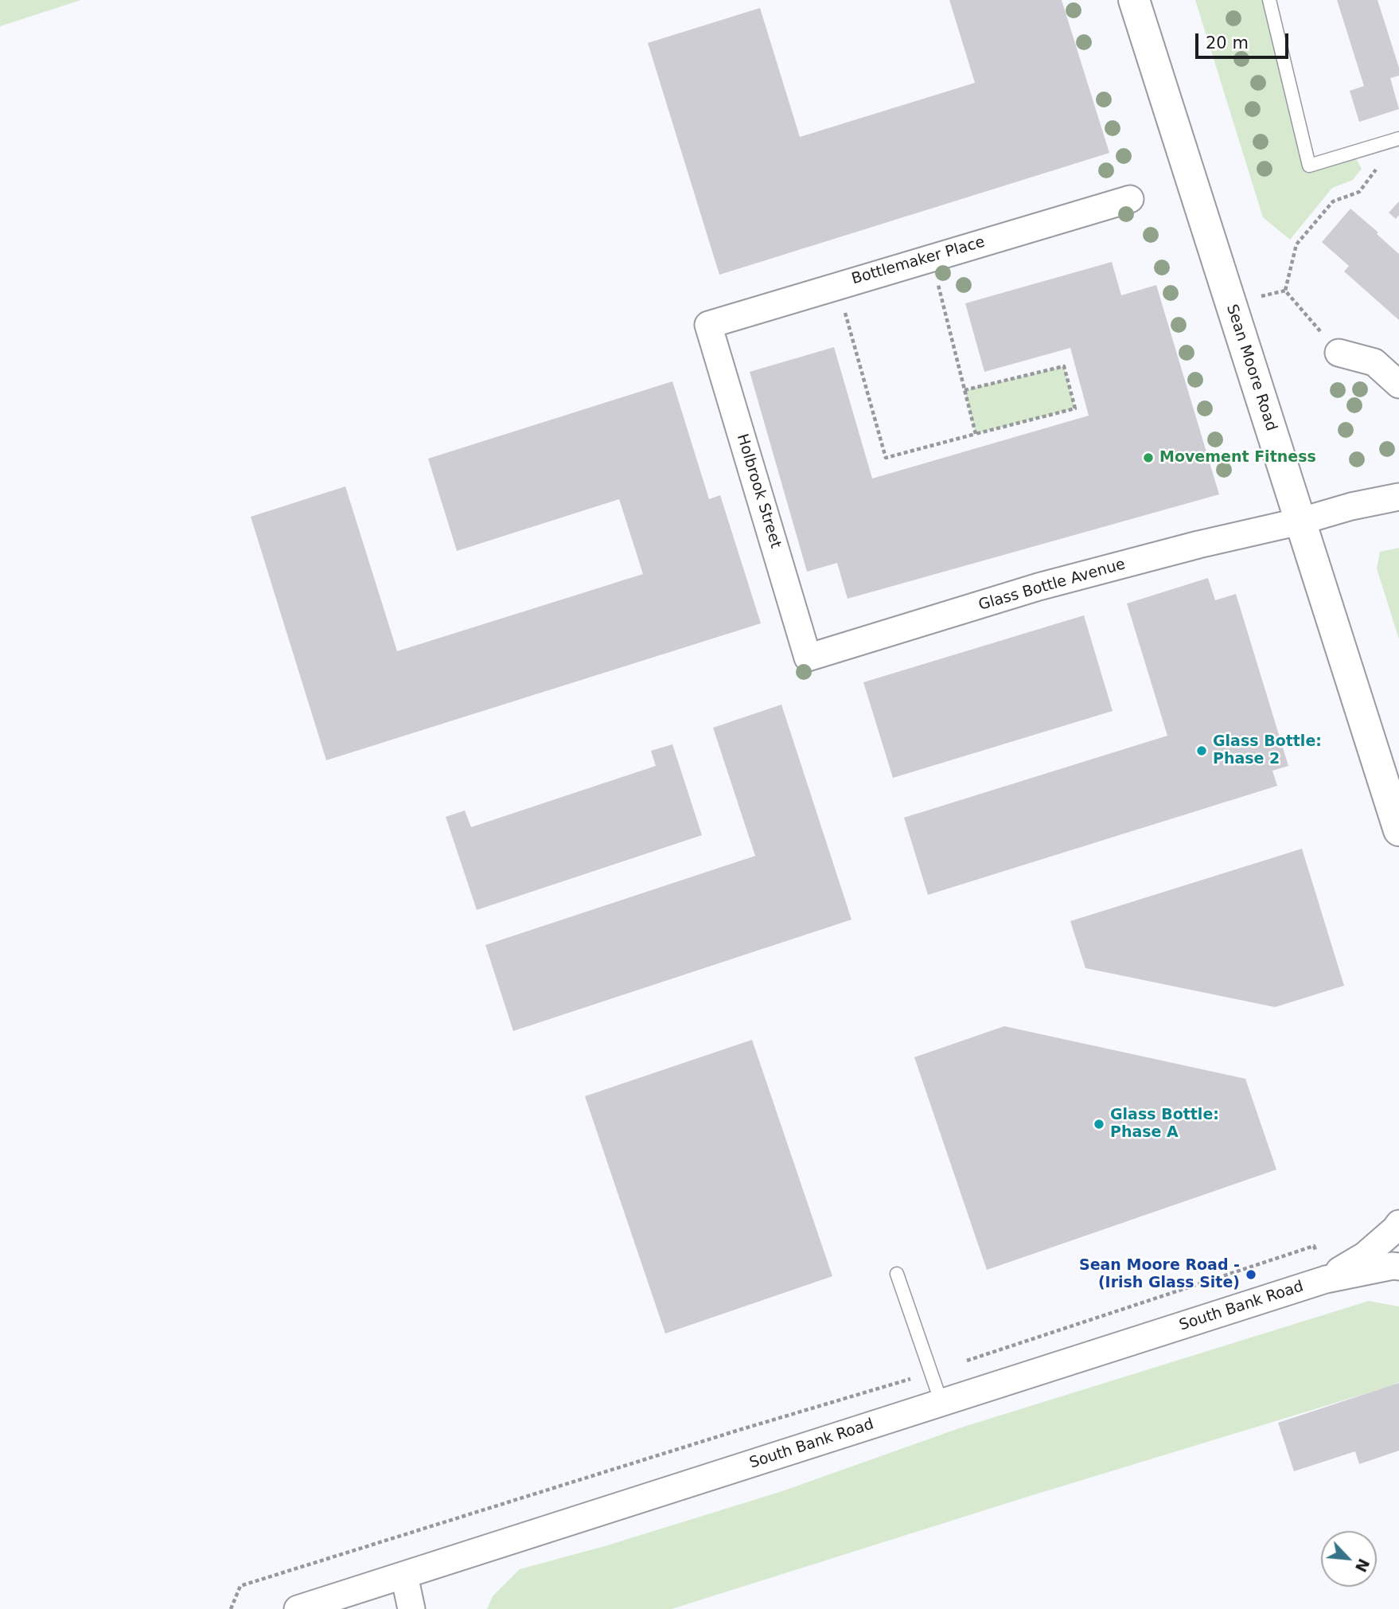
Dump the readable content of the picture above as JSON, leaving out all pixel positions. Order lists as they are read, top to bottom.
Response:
{
  "streets": {
    "main road": ["Sean Moore Road"],
    "street": [
      "Bottlemaker Place",
      "Holbrook Street",
      "Glass Bottle Avenue",
      "South Bank Road"
    ]
  },
  "crossings": [
    ["Bottlemaker Place", "Holbrook Street"],
    ["Sean Moore Road", "Glass Bottle Avenue"],
    ["Holbrook Street", "Glass Bottle Avenue"]
  ],
  "places": [
    "Movement Fitness",
    "Glass Bottle: Phase 2",
    "Glass Bottle: Phase A",
    "Sean Moore Road - (Irish Glass Site)"
  ],
  "scale_bar": "20 m",
  "north": "bottom right"
}
